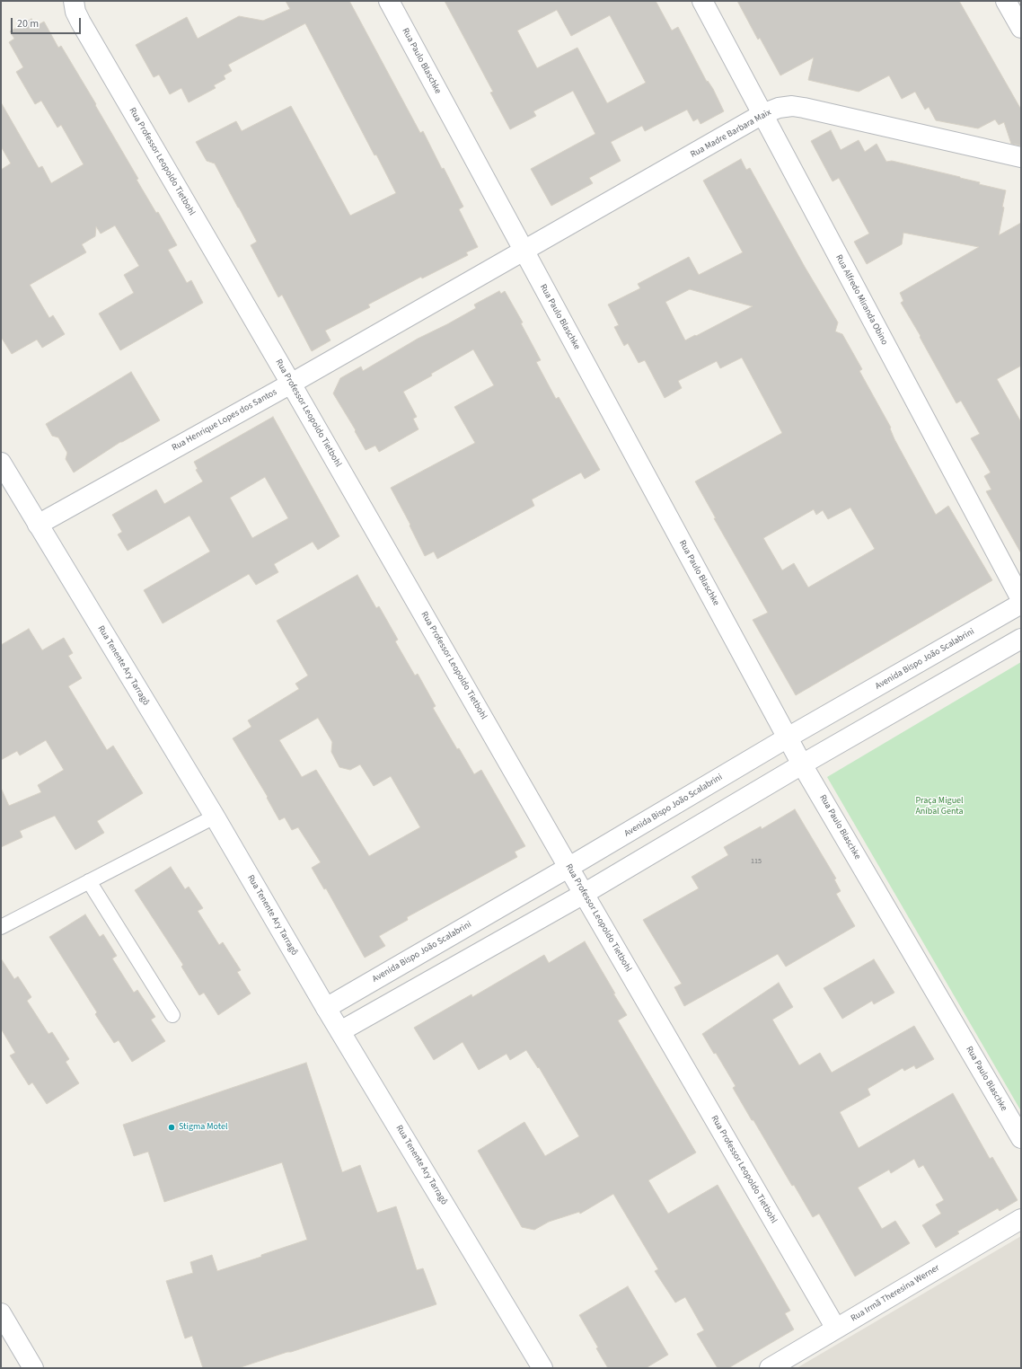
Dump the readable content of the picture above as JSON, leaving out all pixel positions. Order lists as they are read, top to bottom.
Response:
{
  "streets": {
    "street": [
      "Rua Paulo Blaschke",
      "Rua Madre Barbara Maix",
      "Rua Professor Leopoldo Tietbohl",
      "Rua Alfredo Miranda Obino",
      "Rua Henrique Lopes dos Santos",
      "Avenida Bispo João Scalabrini",
      "Rua Tenente Ary Tarragô",
      "Rua Irmã Theresina Werner"
    ]
  },
  "crossings": [
    ["Rua Paulo Blaschke", "Rua Madre Barbara Maix"],
    ["Rua Paulo Blaschke", "Rua Henrique Lopes dos Santos"],
    ["Rua Paulo Blaschke", "Avenida Bispo João Scalabrini"],
    ["Rua Madre Barbara Maix", "Rua Alfredo Miranda Obino"],
    ["Rua Madre Barbara Maix", "Rua Henrique Lopes dos Santos"],
    ["Rua Professor Leopoldo Tietbohl", "Rua Henrique Lopes dos Santos"],
    ["Rua Professor Leopoldo Tietbohl", "Avenida Bispo João Scalabrini"],
    ["Rua Professor Leopoldo Tietbohl", "Rua Irmã Theresina Werner"],
    ["Rua Henrique Lopes dos Santos", "Rua Tenente Ary Tarragô"],
    ["Avenida Bispo João Scalabrini", "Rua Tenente Ary Tarragô"]
  ],
  "parks": ["Praça Miguel Aníbal Genta"],
  "places": ["Stigma Motel"],
  "house_numbers": ["115"],
  "scale_bar": "20 m"
}
